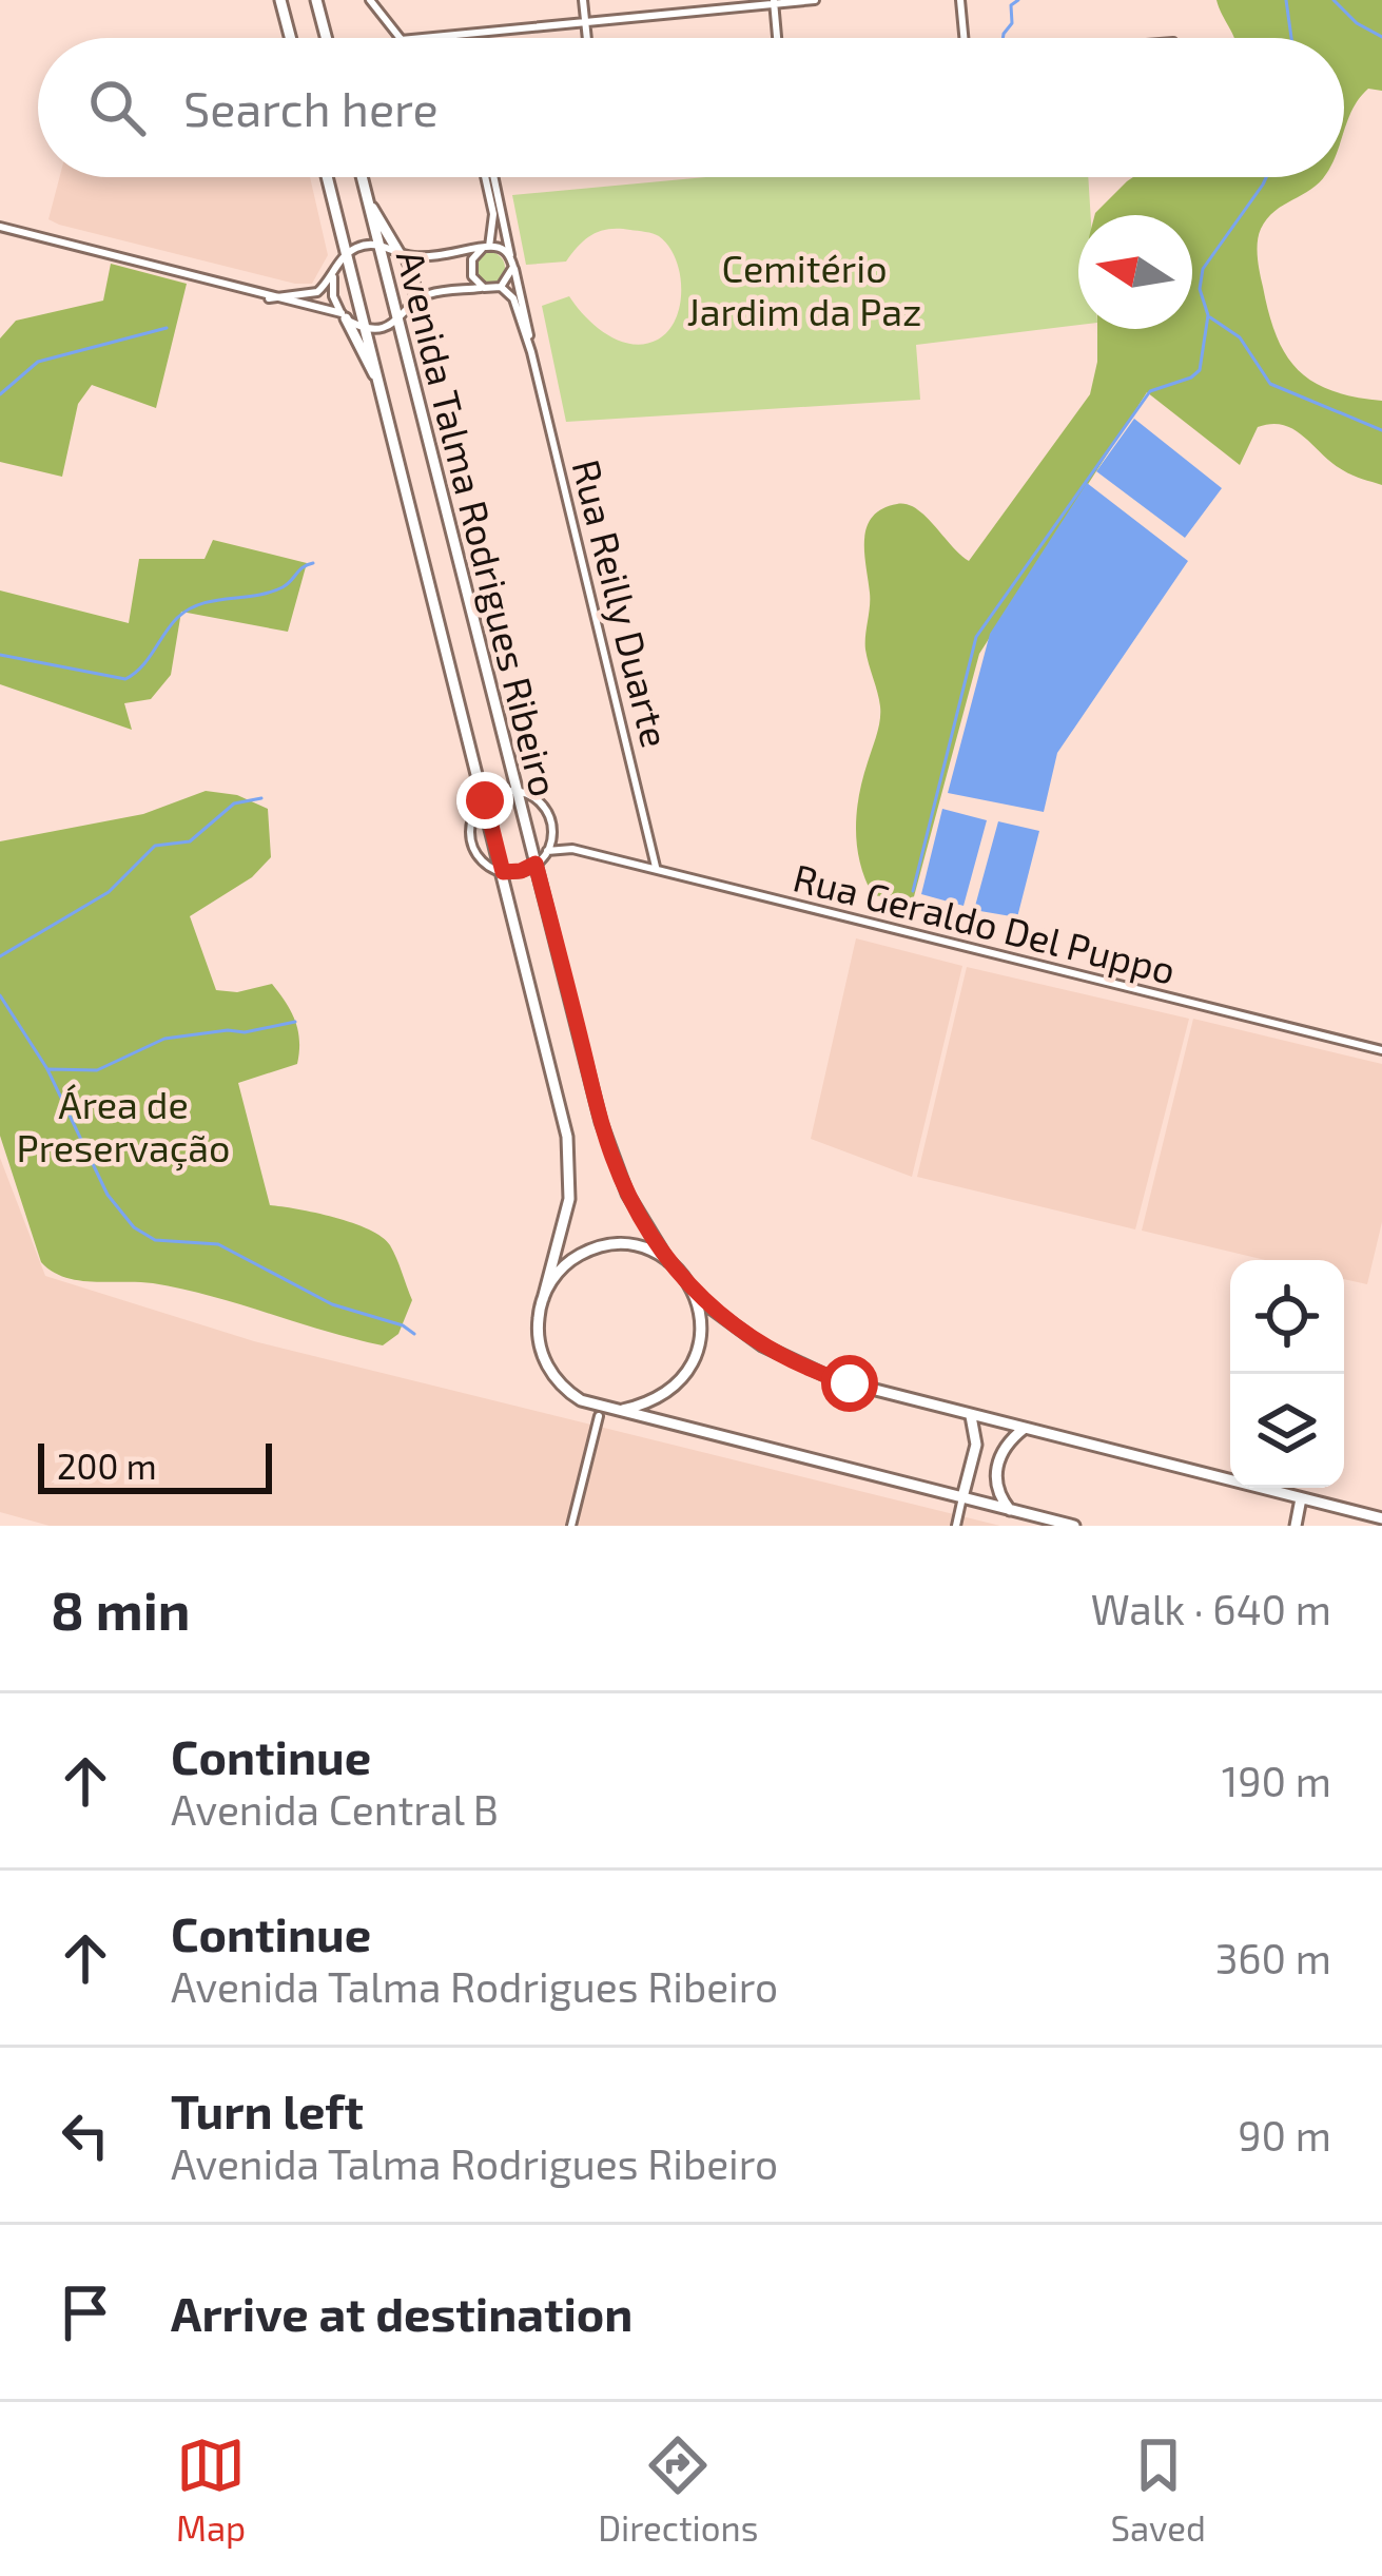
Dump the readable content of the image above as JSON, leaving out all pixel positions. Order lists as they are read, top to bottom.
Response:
{
  "streets": {
    "main road": ["Avenida Talma Rodrigues Ribeiro"],
    "street": ["Rua Reilly Duarte", "Rua Geraldo Del Puppo"]
  },
  "crossings": [
    ["Avenida Talma Rodrigues Ribeiro", "Rua Geraldo Del Puppo"],
    ["Rua Reilly Duarte", "Rua Geraldo Del Puppo"]
  ],
  "parks": ["Cemitério Jardim da Paz", "Área de Preservação"],
  "scale_bar": "200 m",
  "north": "left",
  "page": {
    "search": "Search here",
    "scale": "200 m",
    "heading": ["8 min", "Walk · 640 m"],
    "list": [
      ["Continue", "Avenida Central B", "190 m"],
      ["Continue", "Avenida Talma Rodrigues Ribeiro", "360 m"],
      ["Turn left", "Avenida Talma Rodrigues Ribeiro", "90 m"],
      "Arrive at destination"
    ],
    "nav": ["Map", "Directions", "Saved"]
  }
}
